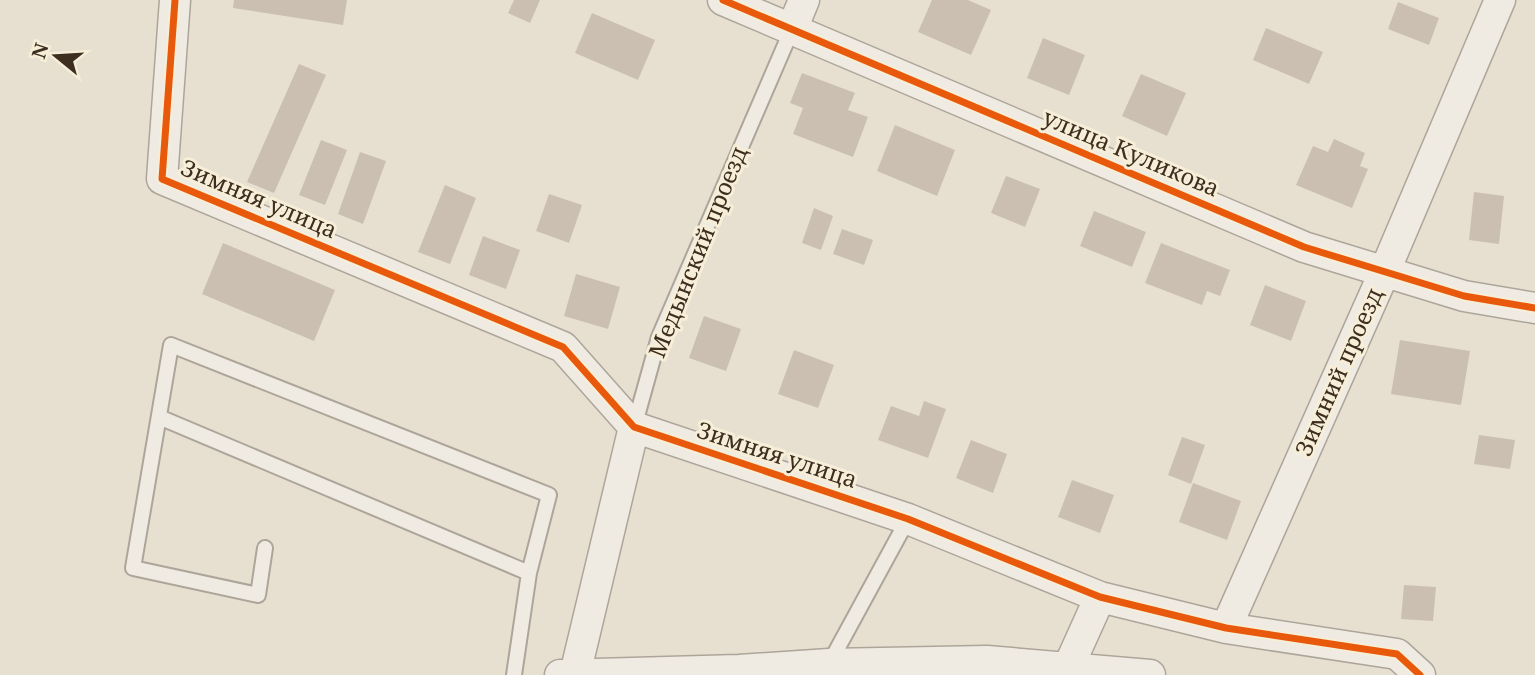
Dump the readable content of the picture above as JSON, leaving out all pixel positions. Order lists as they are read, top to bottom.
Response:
{
  "streets": {
    "street": [
      "улица Куликова",
      "Зимняя улица",
      "Медынский проезд",
      "Зимний проезд"
    ]
  },
  "crossings": [
    ["улица Куликова", "Медынский проезд"],
    ["улица Куликова", "Зимний проезд"],
    ["Зимняя улица", "Медынский проезд"],
    ["Зимняя улица", "Зимний проезд"]
  ],
  "north": "left"
}
